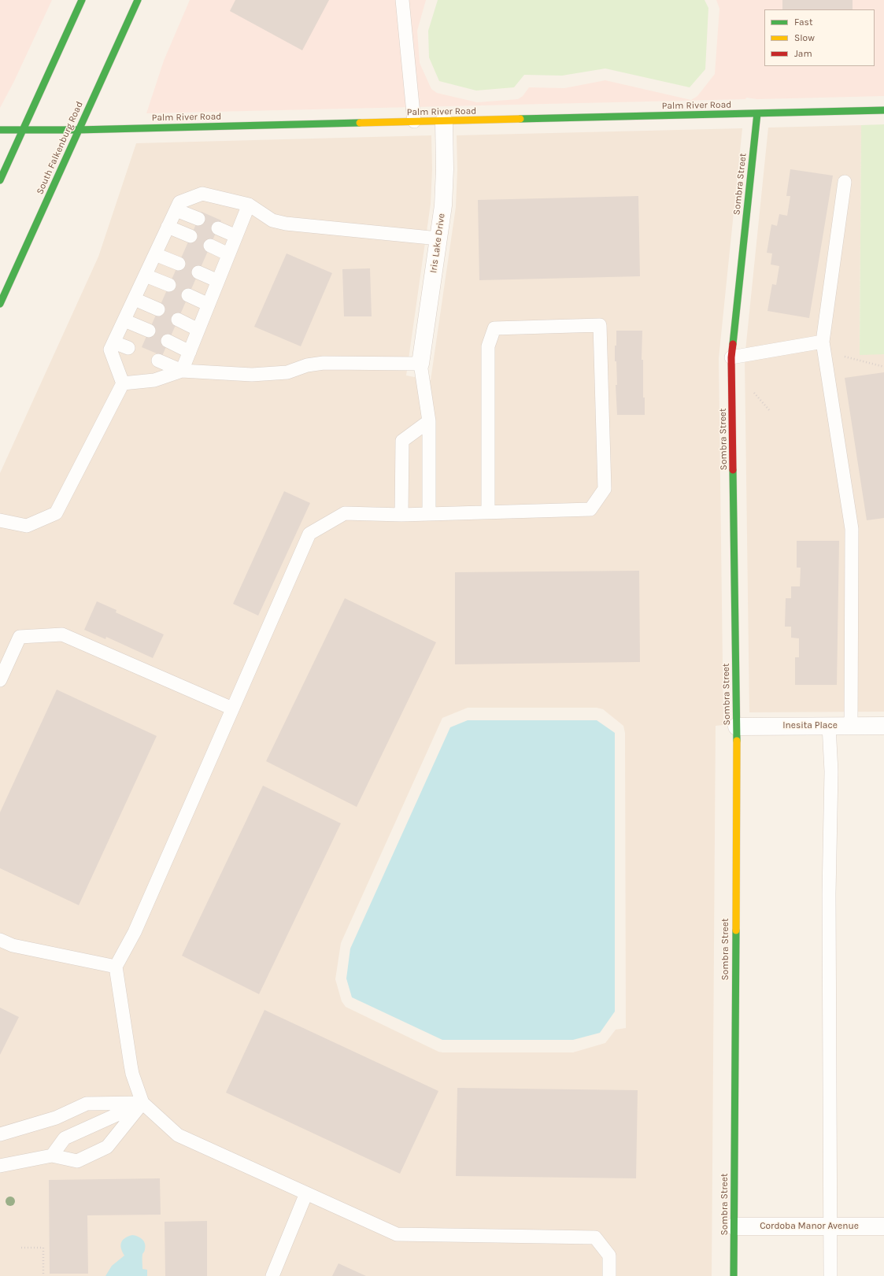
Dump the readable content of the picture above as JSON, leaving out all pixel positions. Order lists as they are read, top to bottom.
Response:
{
  "streets": {
    "street": [
      "Palm River Road",
      "South Falkenburg Road",
      "Sombra Street",
      "Iris Lake Drive",
      "Inesita Place",
      "Cordoba Manor Avenue"
    ]
  },
  "crossings": [
    ["Palm River Road", "South Falkenburg Road"],
    ["Palm River Road", "Sombra Street"],
    ["Palm River Road", "Iris Lake Drive"],
    ["Sombra Street", "Inesita Place"],
    ["Sombra Street", "Cordoba Manor Avenue"]
  ],
  "legend": ["Fast", "Slow", "Jam"]
}
